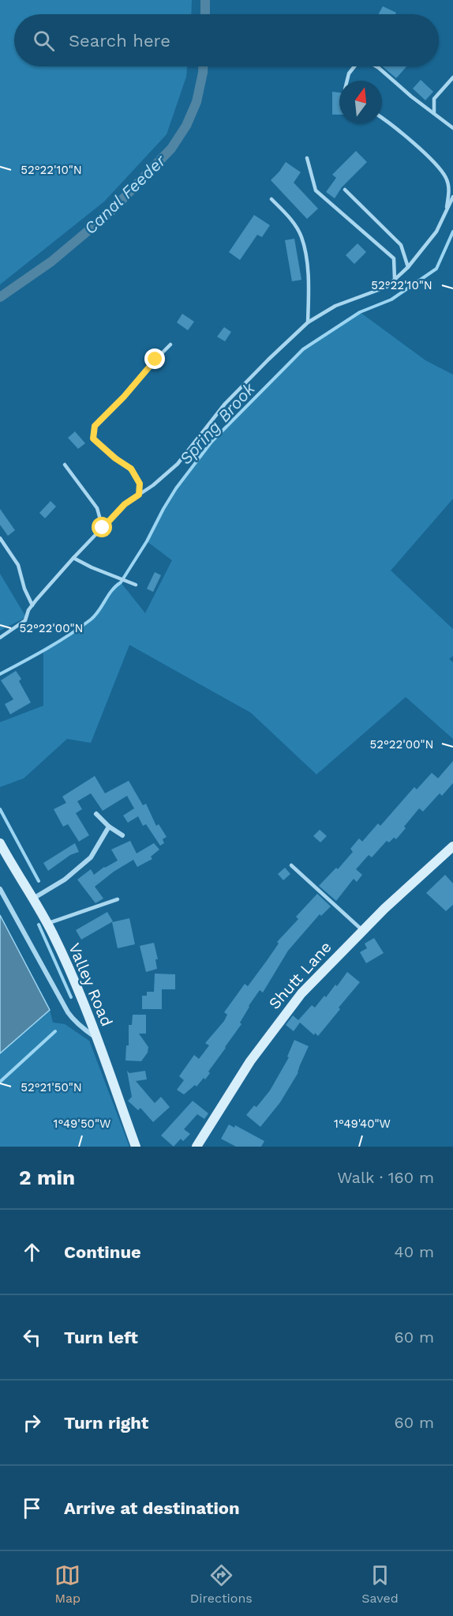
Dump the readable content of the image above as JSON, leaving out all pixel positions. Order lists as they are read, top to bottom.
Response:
{
  "streets": {
    "main road": ["Shutt Lane", "Valley Road"]
  },
  "water": ["Canal Feeder", "Spring Brook"],
  "north": "top",
  "page": {
    "search": "Search here",
    "heading": ["2 min", "Walk · 160 m"],
    "list": [
      ["Continue", "40 m"],
      ["Turn left", "60 m"],
      ["Turn right", "60 m"],
      "Arrive at destination"
    ],
    "nav": ["Map", "Directions", "Saved"]
  },
  "coordinates": [
    "52°22'10\"N",
    "52°22'00\"N",
    "52°21'50\"N",
    "1°49'50\"W",
    "1°49'40\"W"
  ]
}
